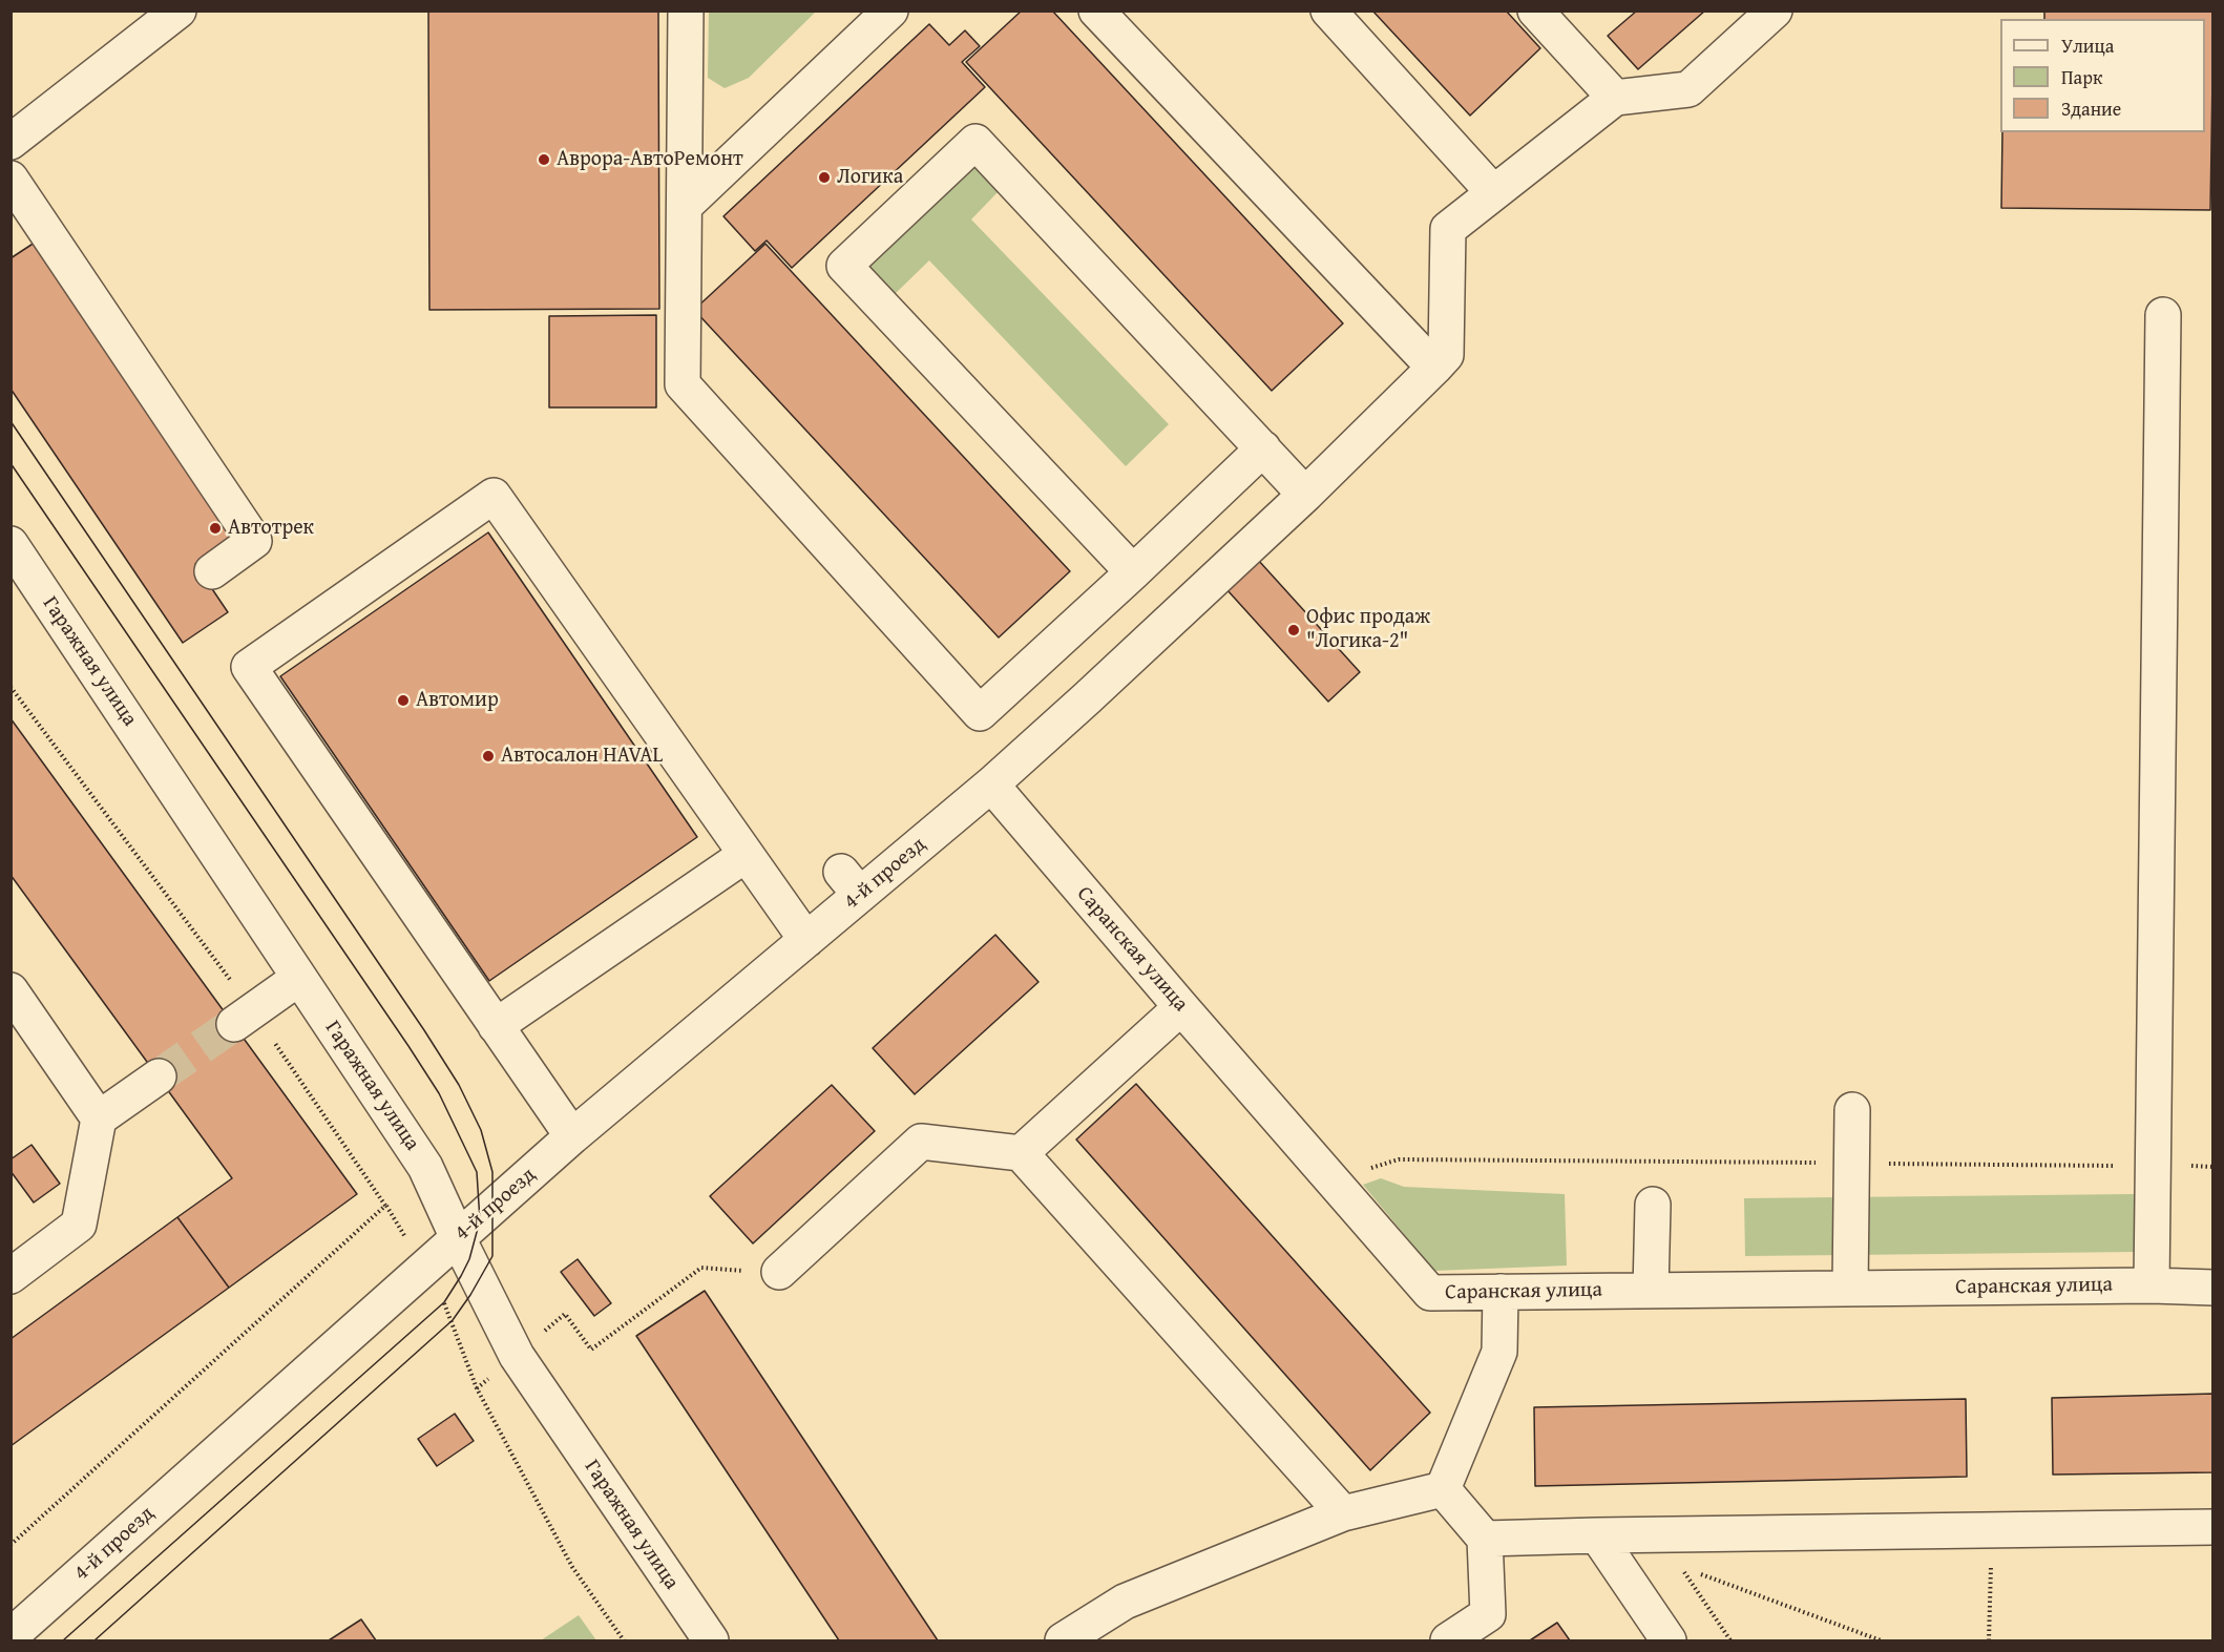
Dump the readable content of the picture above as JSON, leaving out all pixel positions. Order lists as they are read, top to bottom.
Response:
{
  "streets": {
    "street": ["Гаражная улица", "4-й проезд", "Саранская улица"]
  },
  "crossings": [
    ["Гаражная улица", "4-й проезд"],
    ["4-й проезд", "Саранская улица"]
  ],
  "places": [
    "Аврора-АвтоРемонт",
    "Логика",
    "Автотрек",
    "Офис продаж \"Логика-2\"",
    "Автомир",
    "Автосалон HAVAL"
  ],
  "legend": ["Улица", "Парк", "Здание"]
}
